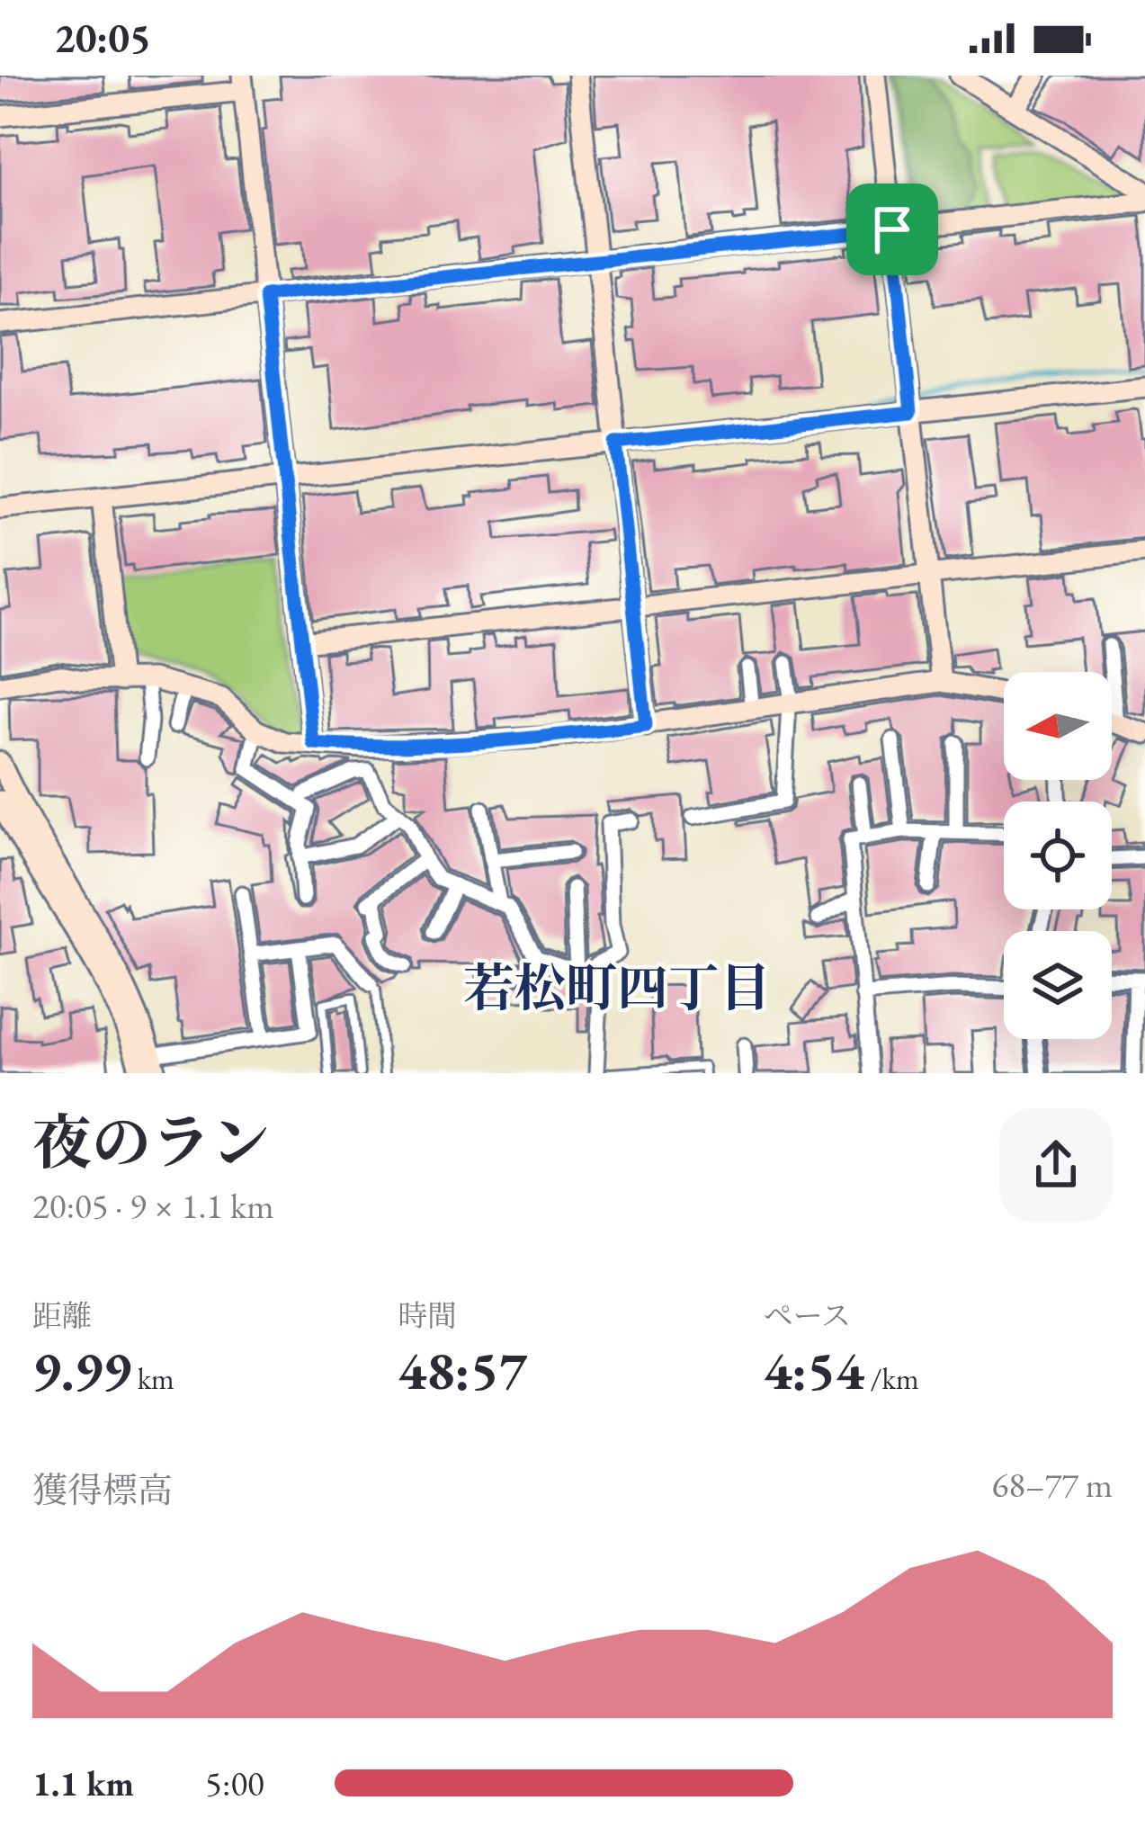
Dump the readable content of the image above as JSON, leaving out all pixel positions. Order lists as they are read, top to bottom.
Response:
{
  "districts": ["若松町四丁目"],
  "north": "left",
  "page": {
    "status": "20:05",
    "heading": ["夜のラン", "20:05 · 9 × 1.1 km"],
    "stats": [
      ["距離", "9.99 km"],
      ["時間", "48:57"],
      ["ペース", "4:54 /km"]
    ],
    "chart": ["獲得標高", "68–77 m"],
    "list": [
      {
        "name": "1.1 km",
        "note": "5:00"
      }
    ]
  }
}
